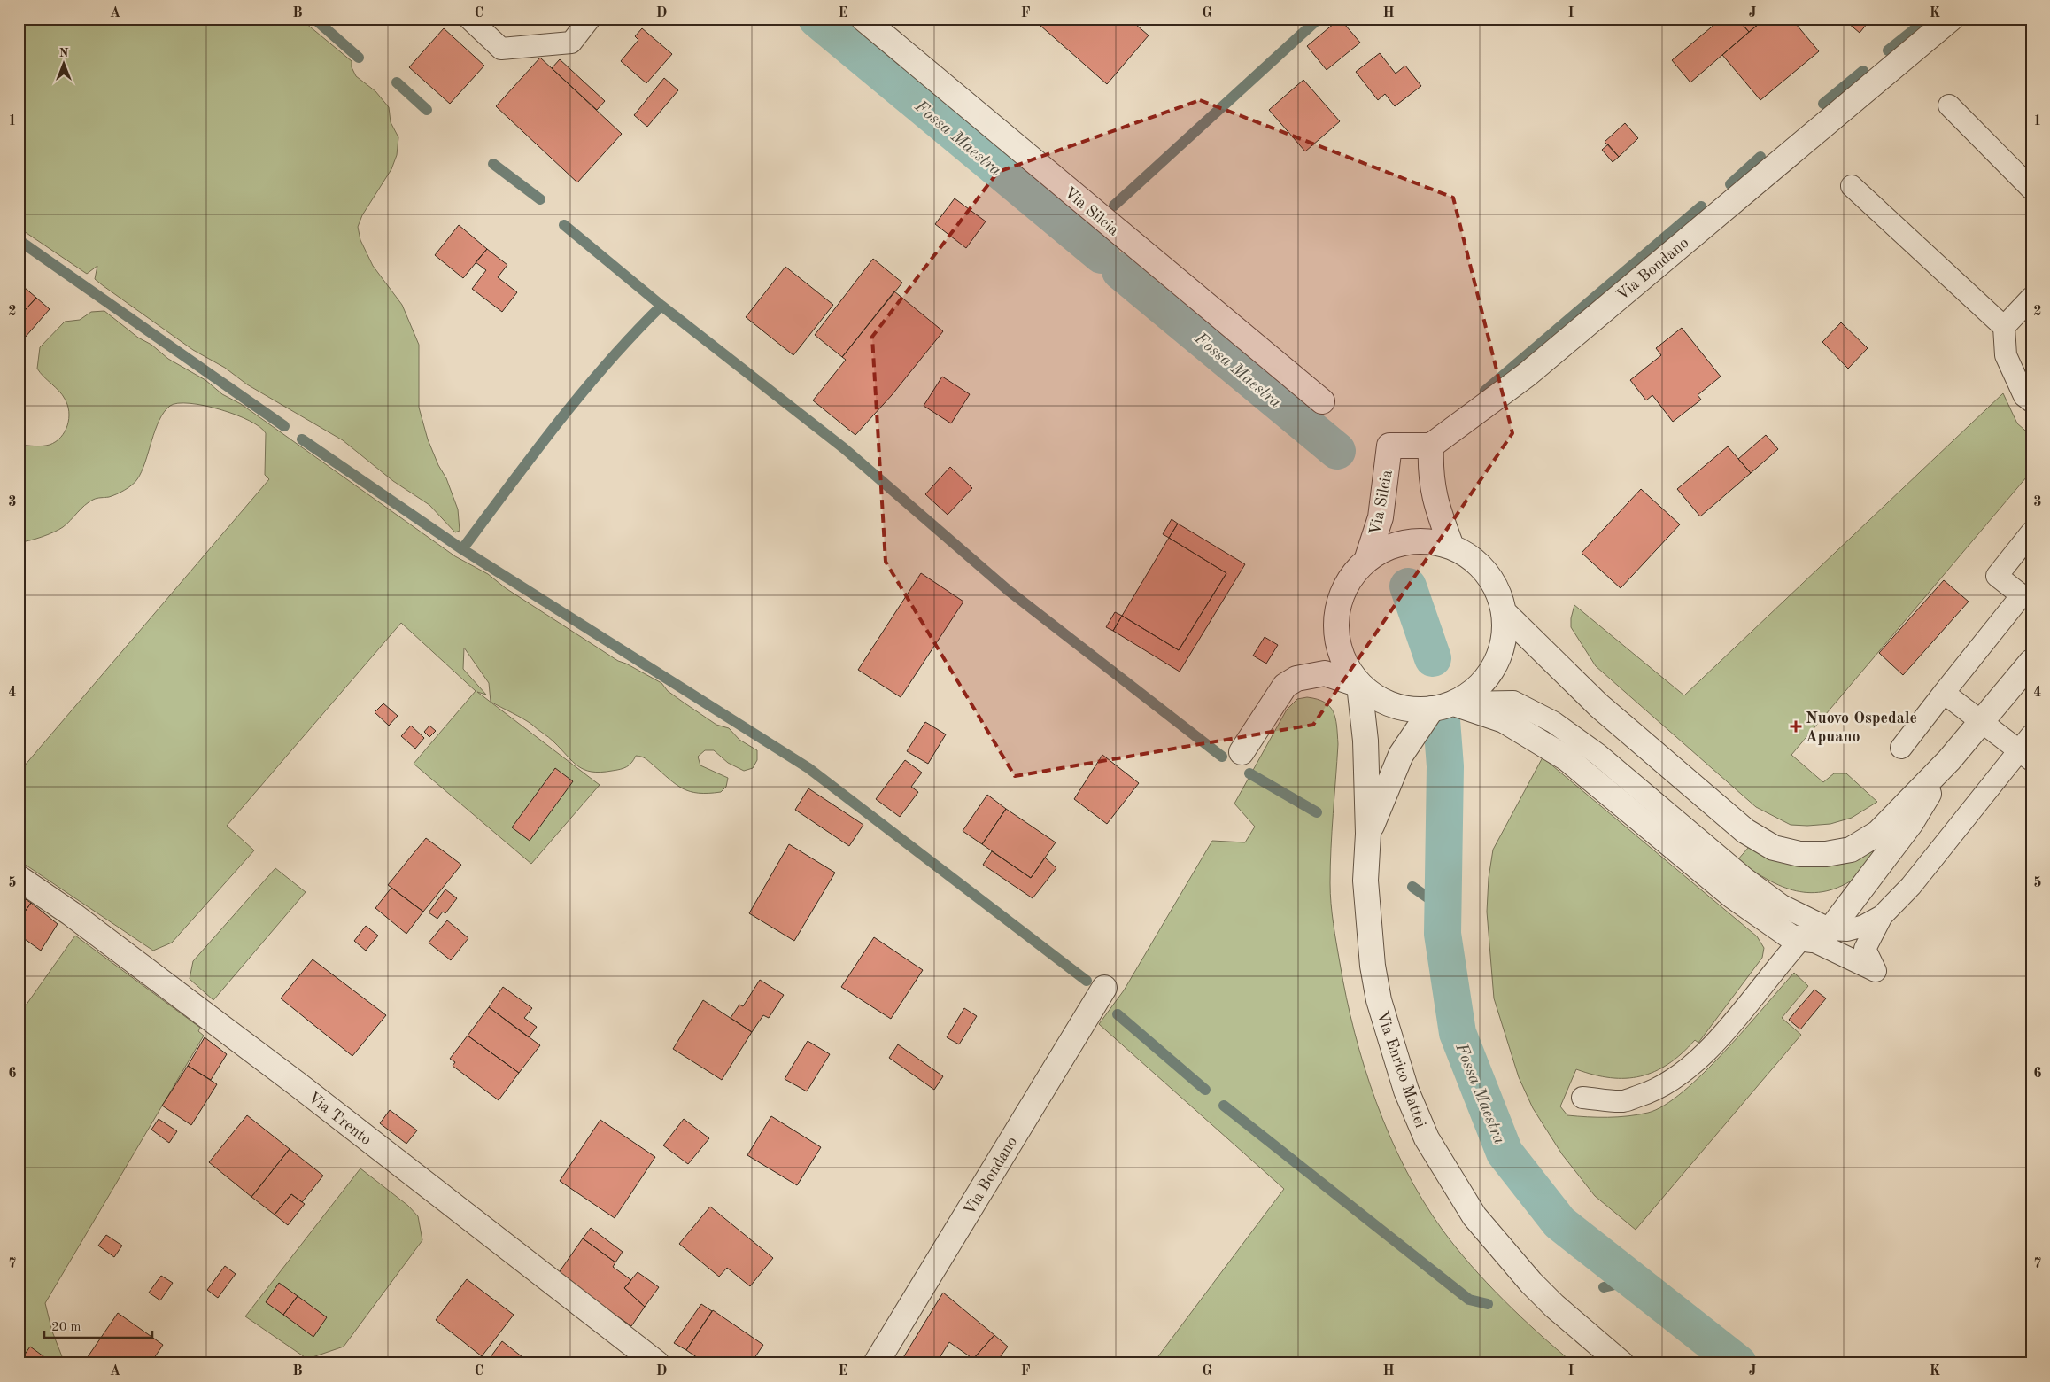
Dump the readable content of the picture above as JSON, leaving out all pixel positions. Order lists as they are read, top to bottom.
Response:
{
  "streets": {
    "street": [
      "Via Silcia",
      "Via Bondano",
      "Via Enrico Mattei",
      "Via Trento"
    ]
  },
  "crossings": [
    ["Via Silcia", "Via Bondano"]
  ],
  "water": ["Fossa Maestra"],
  "places": {
    "health": ["Nuovo Ospedale Apuano"]
  },
  "scale_bar": "20 m",
  "north": "top",
  "grid": {
    "columns": [
      "A",
      "B",
      "C",
      "D",
      "E",
      "F",
      "G",
      "H",
      "I",
      "J",
      "K"
    ],
    "rows": [
      "1",
      "2",
      "3",
      "4",
      "5",
      "6",
      "7"
    ]
  }
}
